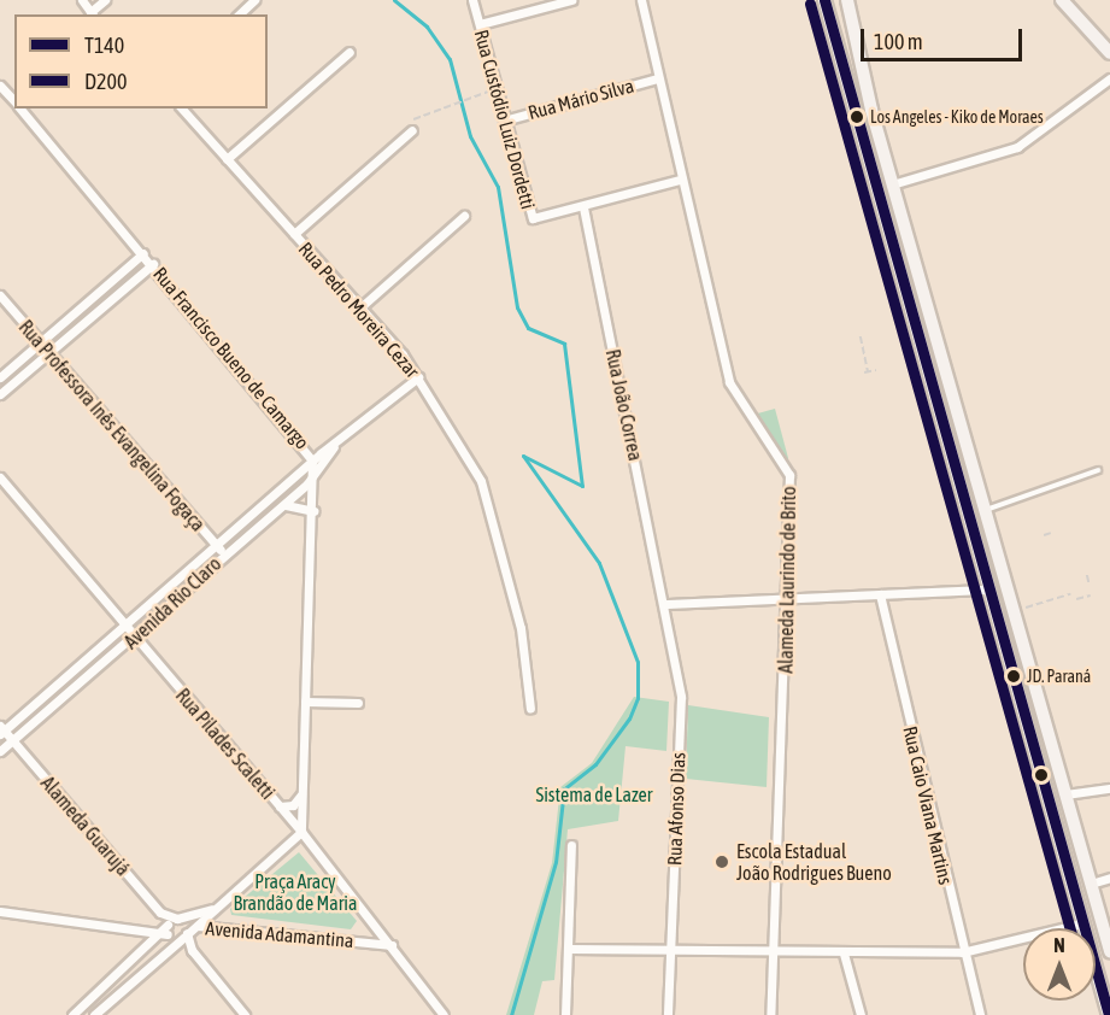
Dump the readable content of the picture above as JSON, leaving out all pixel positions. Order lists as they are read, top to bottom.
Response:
{
  "streets": {
    "street": [
      "Rua Mário Silva",
      "Rua Custódio Luiz Dordetti",
      "Rua Pedro Moreira Cezar",
      "Rua Francisco Bueno de Camargo",
      "Rua João Correa",
      "Rua Professora Inês Evangelina Fogaça",
      "Alameda Laurindo de Brito",
      "Avenida Rio Claro",
      "Rua Pilades Scaletti",
      "Rua Caio Viana Martins",
      "Rua Afonso Dias",
      "Alameda Guarujá",
      "Avenida Adamantina"
    ]
  },
  "crossings": [
    ["Rua Mário Silva", "Rua Custódio Luiz Dordetti"],
    ["Rua Mário Silva", "Alameda Laurindo de Brito"],
    ["Rua Custódio Luiz Dordetti", "Rua João Correa"],
    ["Rua Custódio Luiz Dordetti", "Alameda Laurindo de Brito"],
    ["Rua Pedro Moreira Cezar", "Avenida Rio Claro"],
    ["Rua Francisco Bueno de Camargo", "Avenida Rio Claro"],
    ["Rua Francisco Bueno de Camargo", "Rua Pilades Scaletti"],
    ["Rua João Correa", "Rua Afonso Dias"],
    ["Rua Professora Inês Evangelina Fogaça", "Avenida Rio Claro"],
    ["Avenida Rio Claro", "Rua Pilades Scaletti"],
    ["Avenida Rio Claro", "Alameda Guarujá"],
    ["Rua Pilades Scaletti", "Avenida Adamantina"]
  ],
  "parks": ["Sistema de Lazer", "Praça Aracy Brandão de Maria"],
  "places": ["Los Angeles - Kiko de Moraes", "JD. Paraná", "Escola Estadual João Rodrigues Bueno"],
  "lines": ["transit line T140", "transit line D200"],
  "legend": ["T140", "D200"],
  "scale_bar": "100 m",
  "north": "top"
}
